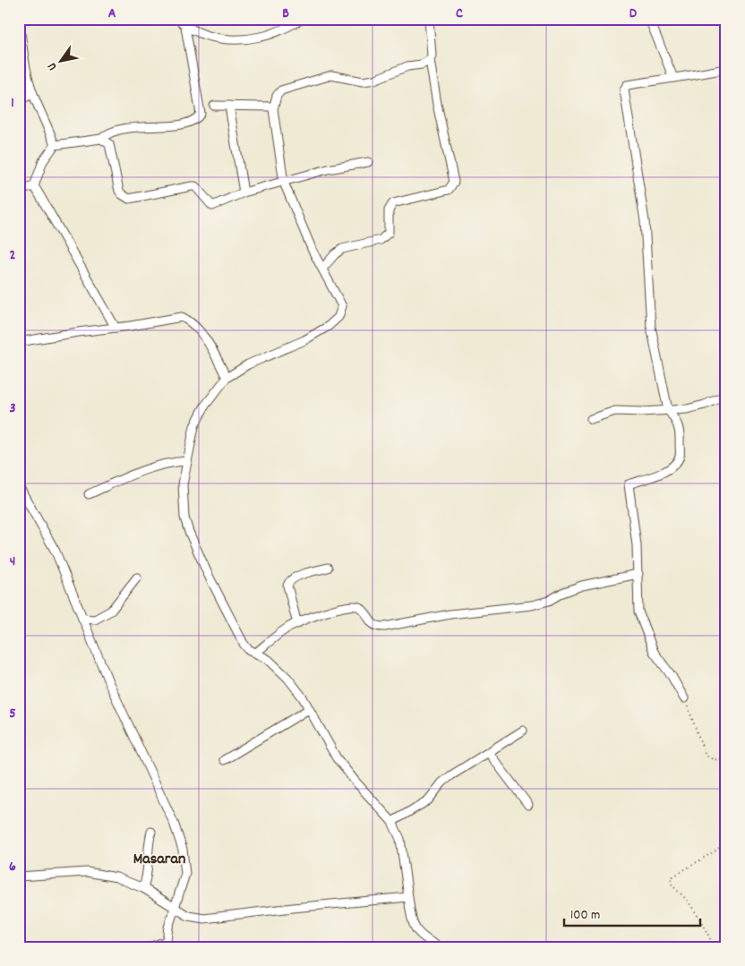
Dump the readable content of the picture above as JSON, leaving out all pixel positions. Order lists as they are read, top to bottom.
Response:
{
  "districts": ["Masaran"],
  "scale_bar": "100 m",
  "north": "bottom left",
  "grid": {
    "columns": [
      "A",
      "B",
      "C",
      "D"
    ],
    "rows": [
      "1",
      "2",
      "3",
      "4",
      "5",
      "6"
    ]
  }
}
